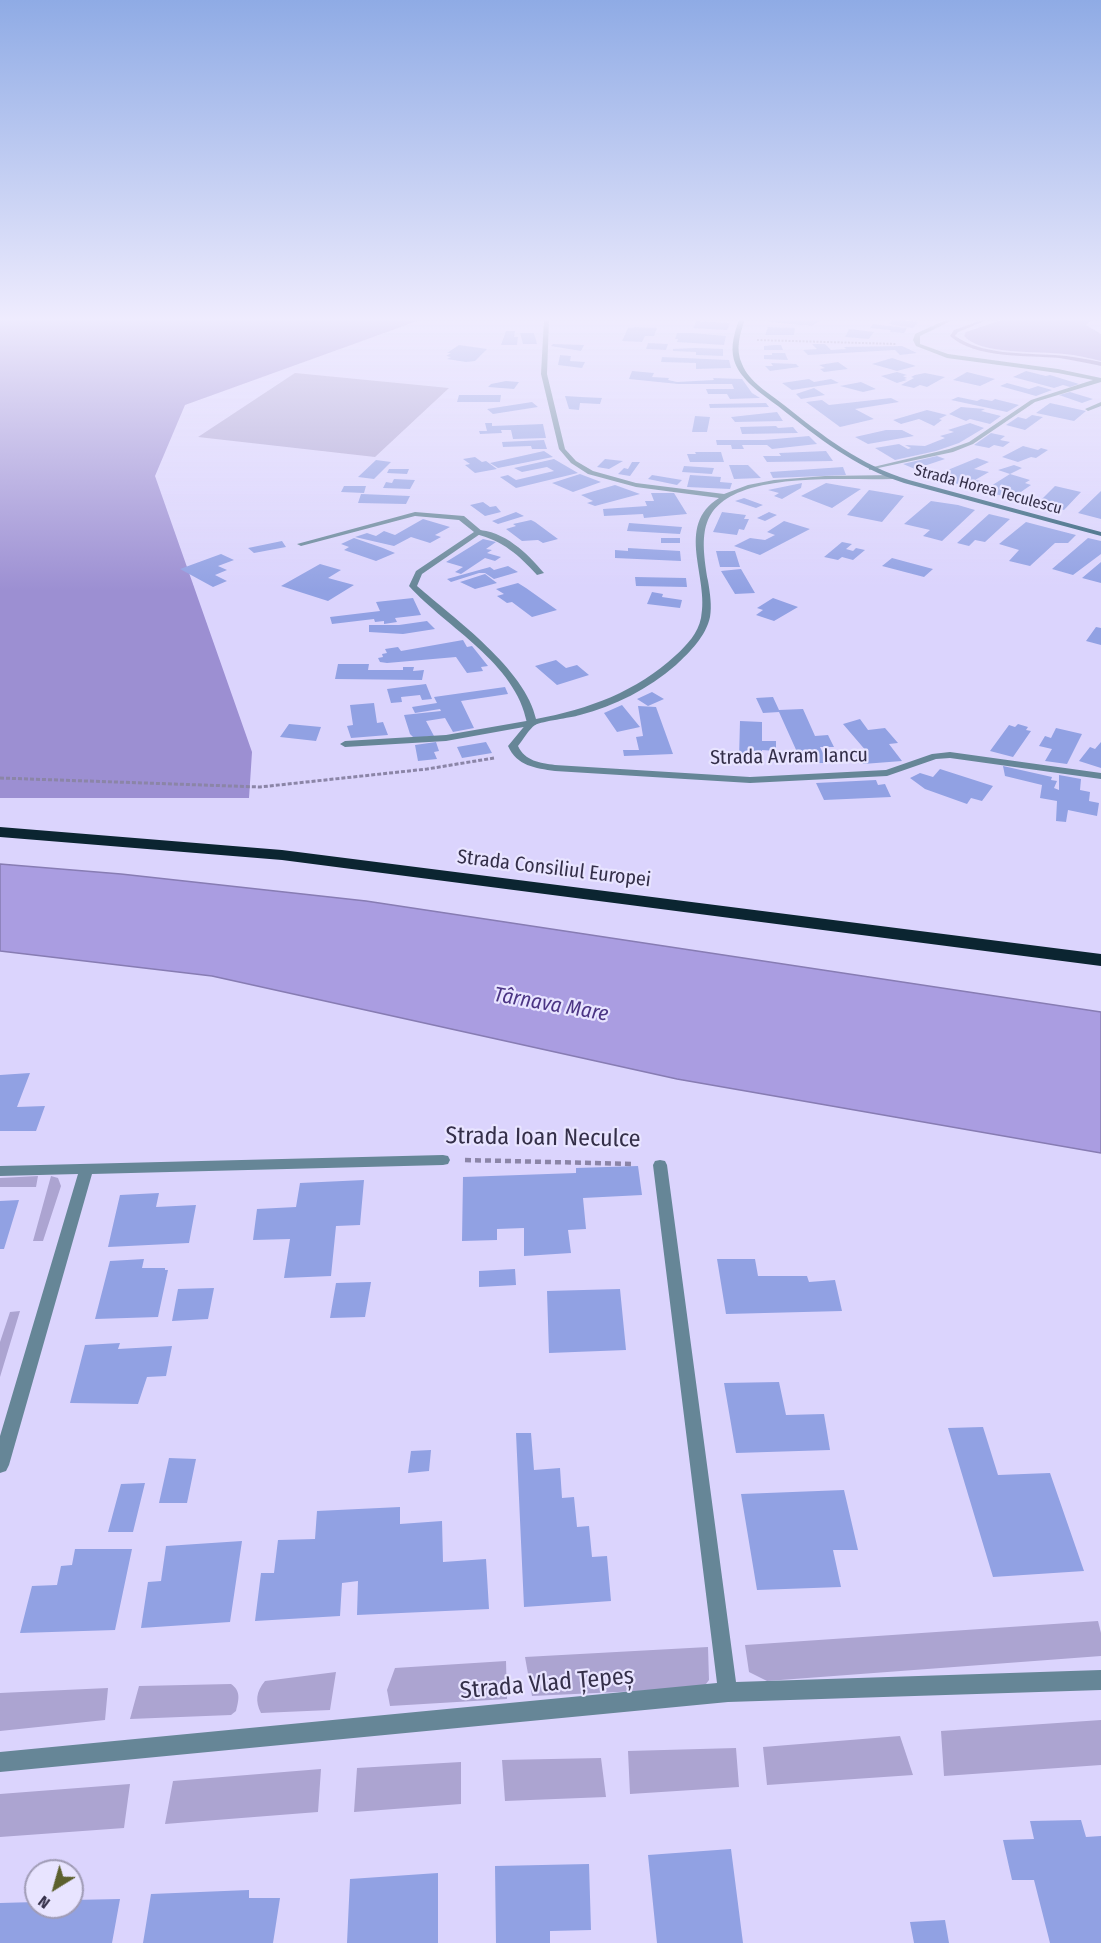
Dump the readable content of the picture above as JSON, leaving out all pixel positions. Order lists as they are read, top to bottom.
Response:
{
  "streets": {
    "highway": ["Strada Consiliul Europei"],
    "street": [
      "Strada Horea Teculescu",
      "Strada Avram Iancu",
      "Strada Ioan Neculce",
      "Strada Vlad Țepeș"
    ]
  },
  "crossings": [
    ["Strada Ioan Neculce", "Strada Vlad Țepeș"]
  ],
  "water": ["Târnava Mare"],
  "north": "bottom left"
}
